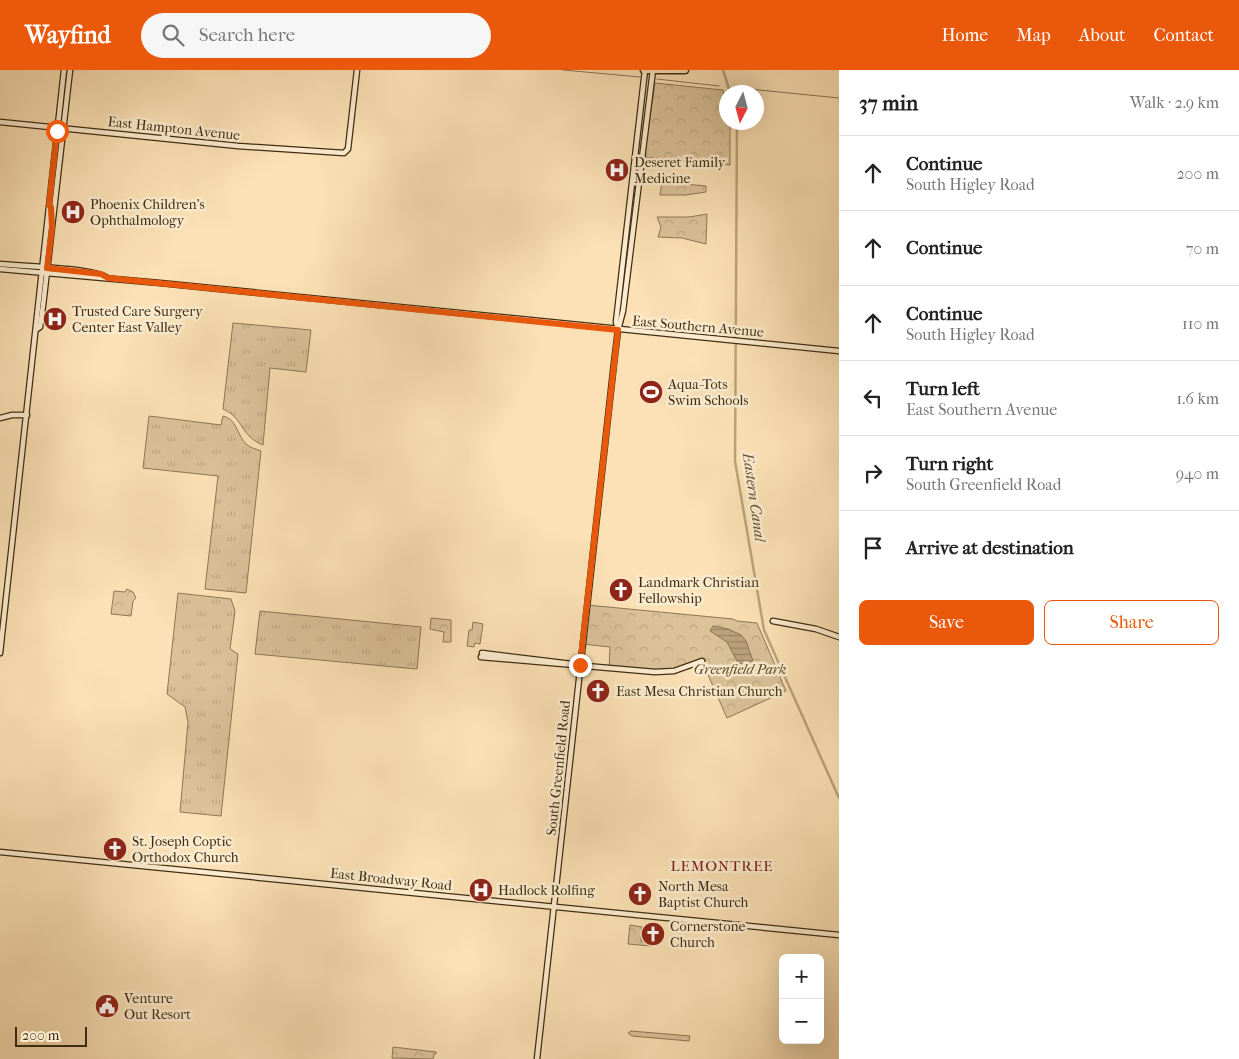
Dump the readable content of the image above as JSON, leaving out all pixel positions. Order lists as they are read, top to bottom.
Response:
{
  "streets": {
    "main road": [
      "East Hampton Avenue",
      "East Southern Avenue",
      "South Greenfield Road",
      "East Broadway Road"
    ]
  },
  "crossings": [
    ["East Southern Avenue", "South Greenfield Road"],
    ["South Greenfield Road", "East Broadway Road"]
  ],
  "districts": ["LEMONTREE"],
  "water": ["Eastern Canal"],
  "parks": ["Greenfield Park"],
  "places": {
    "hospital": [
      "Deseret Family Medicine",
      "Phoenix Children's Ophthalmology",
      "Trusted Care Surgery Center East Valley",
      "Hadlock Rolfing"
    ],
    "sports": ["Aqua-Tots Swim Schools"],
    "church": [
      "Landmark Christian Fellowship",
      "East Mesa Christian Church",
      "St. Joseph Coptic Orthodox Church",
      "North Mesa Baptist Church",
      "Cornerstone Church"
    ],
    "public building": ["Venture Out Resort"]
  },
  "scale_bar": "200 m",
  "north": "bottom",
  "page": {
    "header": "Wayfind",
    "search": "Search here",
    "nav": [
      "Home",
      "Map",
      "About",
      "Contact"
    ],
    "heading": ["37 min", "Walk · 2.9 km"],
    "list": [
      ["Continue", "South Higley Road", "200 m"],
      ["Continue", "70 m"],
      ["Continue", "South Higley Road", "110 m"],
      ["Turn left", "East Southern Avenue", "1.6 km"],
      ["Turn right", "South Greenfield Road", "940 m"],
      "Arrive at destination"
    ],
    "buttons": ["Save", "Share"],
    "map_buttons": ["+", "−"],
    "scale": "200 m"
  }
}
